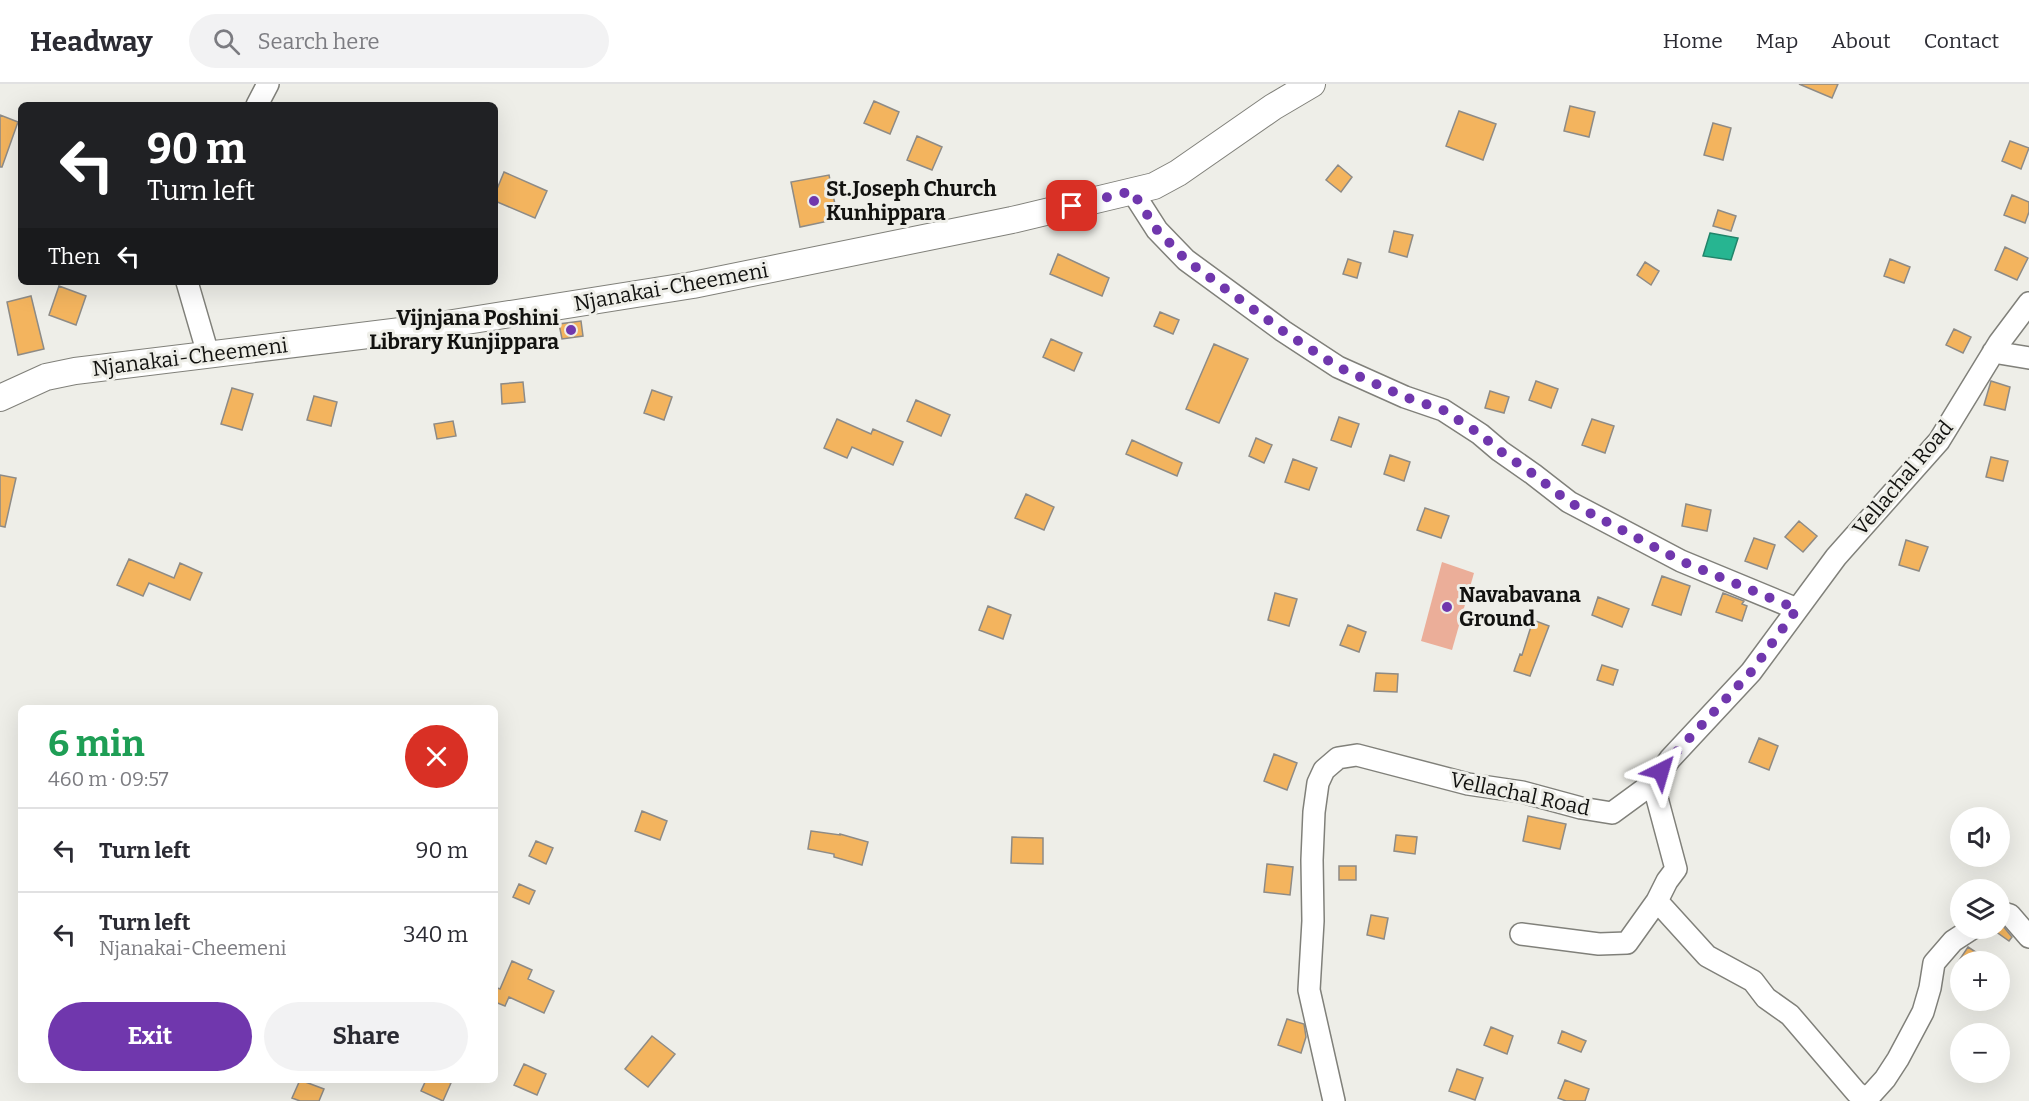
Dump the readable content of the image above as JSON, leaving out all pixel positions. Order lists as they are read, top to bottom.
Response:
{
  "streets": {
    "main road": ["Njanakai-Cheemeni"],
    "street": ["Vellachal Road"]
  },
  "places": ["St.Joseph Church Kunhippara", "Vijnjana Poshini Library Kunjippara", "Navabavana Ground"],
  "page": {
    "header": "Headway",
    "search": "Search here",
    "nav": [
      "Home",
      "Map",
      "About",
      "Contact"
    ],
    "turn": ["90 m", "Turn left"],
    "then": "Then",
    "heading": ["6 min", "460 m · 09:57"],
    "map_buttons": ["+", "−"],
    "list": [
      {
        "name": "Turn left",
        "value": "90 m"
      },
      {
        "name": "Turn left",
        "note": "Njanakai-Cheemeni",
        "value": "340 m"
      }
    ],
    "buttons": ["Exit", "Share"]
  }
}
